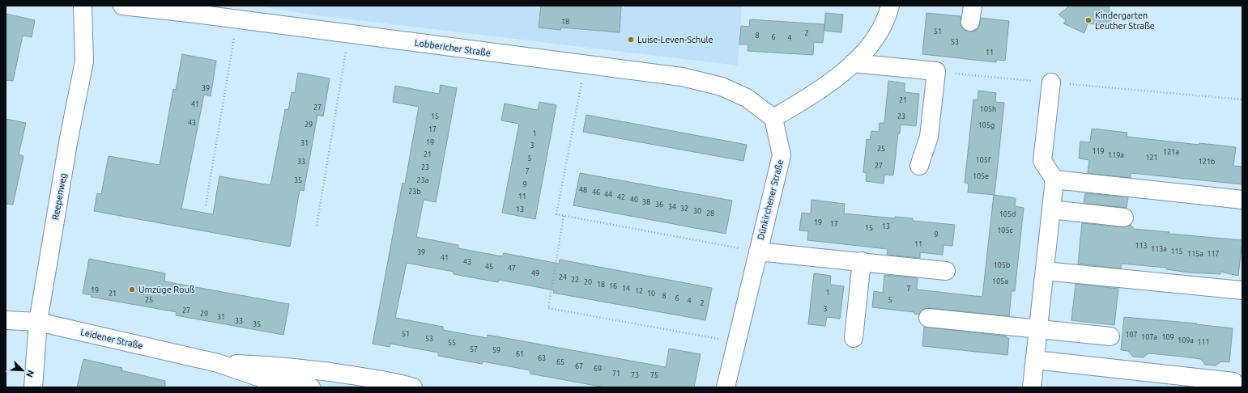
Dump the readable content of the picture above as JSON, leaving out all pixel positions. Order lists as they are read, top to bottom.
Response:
{
  "streets": {
    "street": [
      "Lobbericher Straße",
      "Reepenweg",
      "Dünkirchener Straße",
      "Leidener Straße"
    ]
  },
  "crossings": [
    ["Lobbericher Straße", "Dünkirchener Straße"],
    ["Reepenweg", "Leidener Straße"]
  ],
  "places": ["Kindergarten Leuther Straße", "Luise-Leven-Schule", "Umzüge Rouß"],
  "house_numbers": [
    "18",
    "51",
    "2",
    "8",
    "6",
    "4",
    "53",
    "11",
    "39",
    "21",
    "41",
    "27",
    "105h",
    "15",
    "23",
    "43",
    "29",
    "105g",
    "17",
    "1",
    "19",
    "31",
    "3",
    "25",
    "119",
    "121a",
    "21",
    "119a",
    "121",
    "5",
    "105f",
    "33",
    "121b",
    "27",
    "23",
    "7",
    "105e",
    "35",
    "23a",
    "9",
    "48",
    "23b",
    "46",
    "44",
    "11",
    "42",
    "40",
    "38",
    "36",
    "34",
    "32",
    "13",
    "30",
    "28",
    "105d",
    "19",
    "17",
    "13",
    "15",
    "105c",
    "9",
    "11",
    "113",
    "113a",
    "115",
    "39",
    "115a",
    "117",
    "41",
    "43",
    "105b",
    "45",
    "47",
    "49",
    "24",
    "22",
    "105a",
    "20",
    "18",
    "16",
    "14",
    "7",
    "19",
    "12",
    "1",
    "21",
    "10",
    "8",
    "6",
    "25",
    "5",
    "4",
    "2",
    "3",
    "27",
    "29",
    "31",
    "33",
    "35",
    "51",
    "107",
    "107a",
    "109",
    "53",
    "109a",
    "111",
    "55",
    "57",
    "59",
    "61",
    "63",
    "65",
    "67",
    "69",
    "71",
    "73",
    "75"
  ],
  "north": "bottom right"
}
